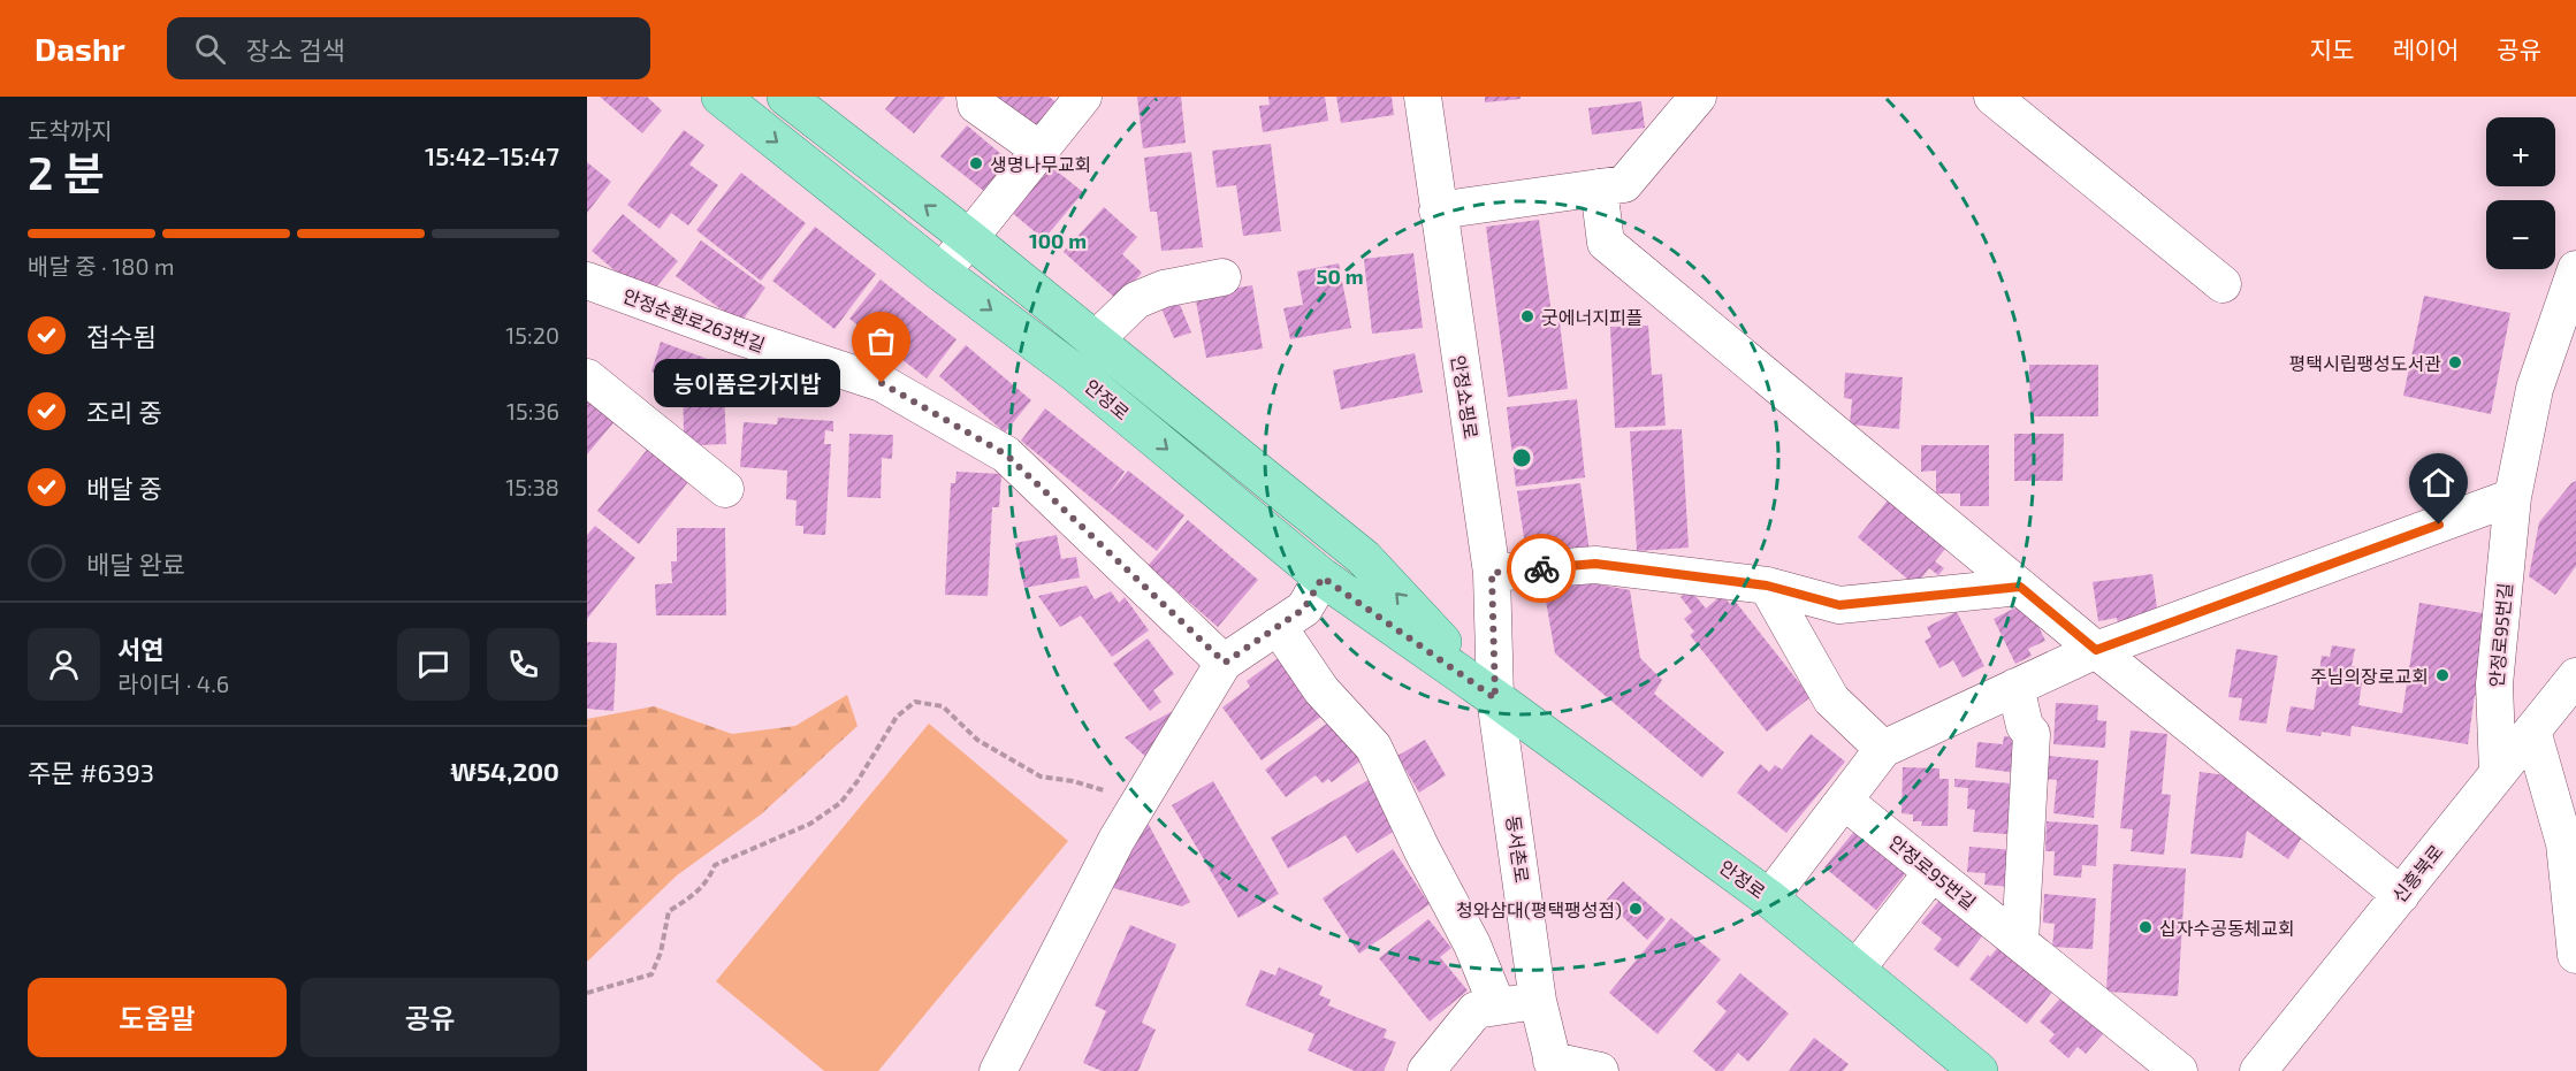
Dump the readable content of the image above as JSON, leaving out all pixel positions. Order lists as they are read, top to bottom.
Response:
{
  "streets": {
    "main road": ["안정로"],
    "street": [
      "안정순환로263번길",
      "안정쇼핑로",
      "안정로95번길",
      "동서촌로",
      "신흥북로"
    ]
  },
  "crossings": [
    ["안정쇼핑로", "안정로"],
    ["안정쇼핑로", "동서촌로"],
    ["안정로", "동서촌로"],
    ["안정로95번길", "신흥북로"]
  ],
  "places": [
    "생명나무교회",
    "굿에너지피플",
    "평택시립팽성도서관",
    "능이품은가지밥",
    "주님의장로교회",
    "청와삼대(평택팽성점)",
    "십자수공동체교회"
  ],
  "page": {
    "header": "Dashr",
    "search": "장소 검색",
    "nav": ["지도", "레이어", "공유"],
    "heading": ["2 분", "도착까지", "15:42–15:47"],
    "panel": [
      "서연",
      "라이더 · 4.6",
      "주문 #6393",
      "₩54,200"
    ],
    "map_buttons": ["+", "−"],
    "bar": "배달 중 · 180 m",
    "list": [
      ["접수됨", "15:20"],
      ["조리 중", "15:36"],
      ["배달 중", "15:38"],
      "배달 완료"
    ],
    "bubble": "능이품은가지밥",
    "buttons": ["도움말", "공유"]
  },
  "rings": ["100 m", "50 m"]
}
